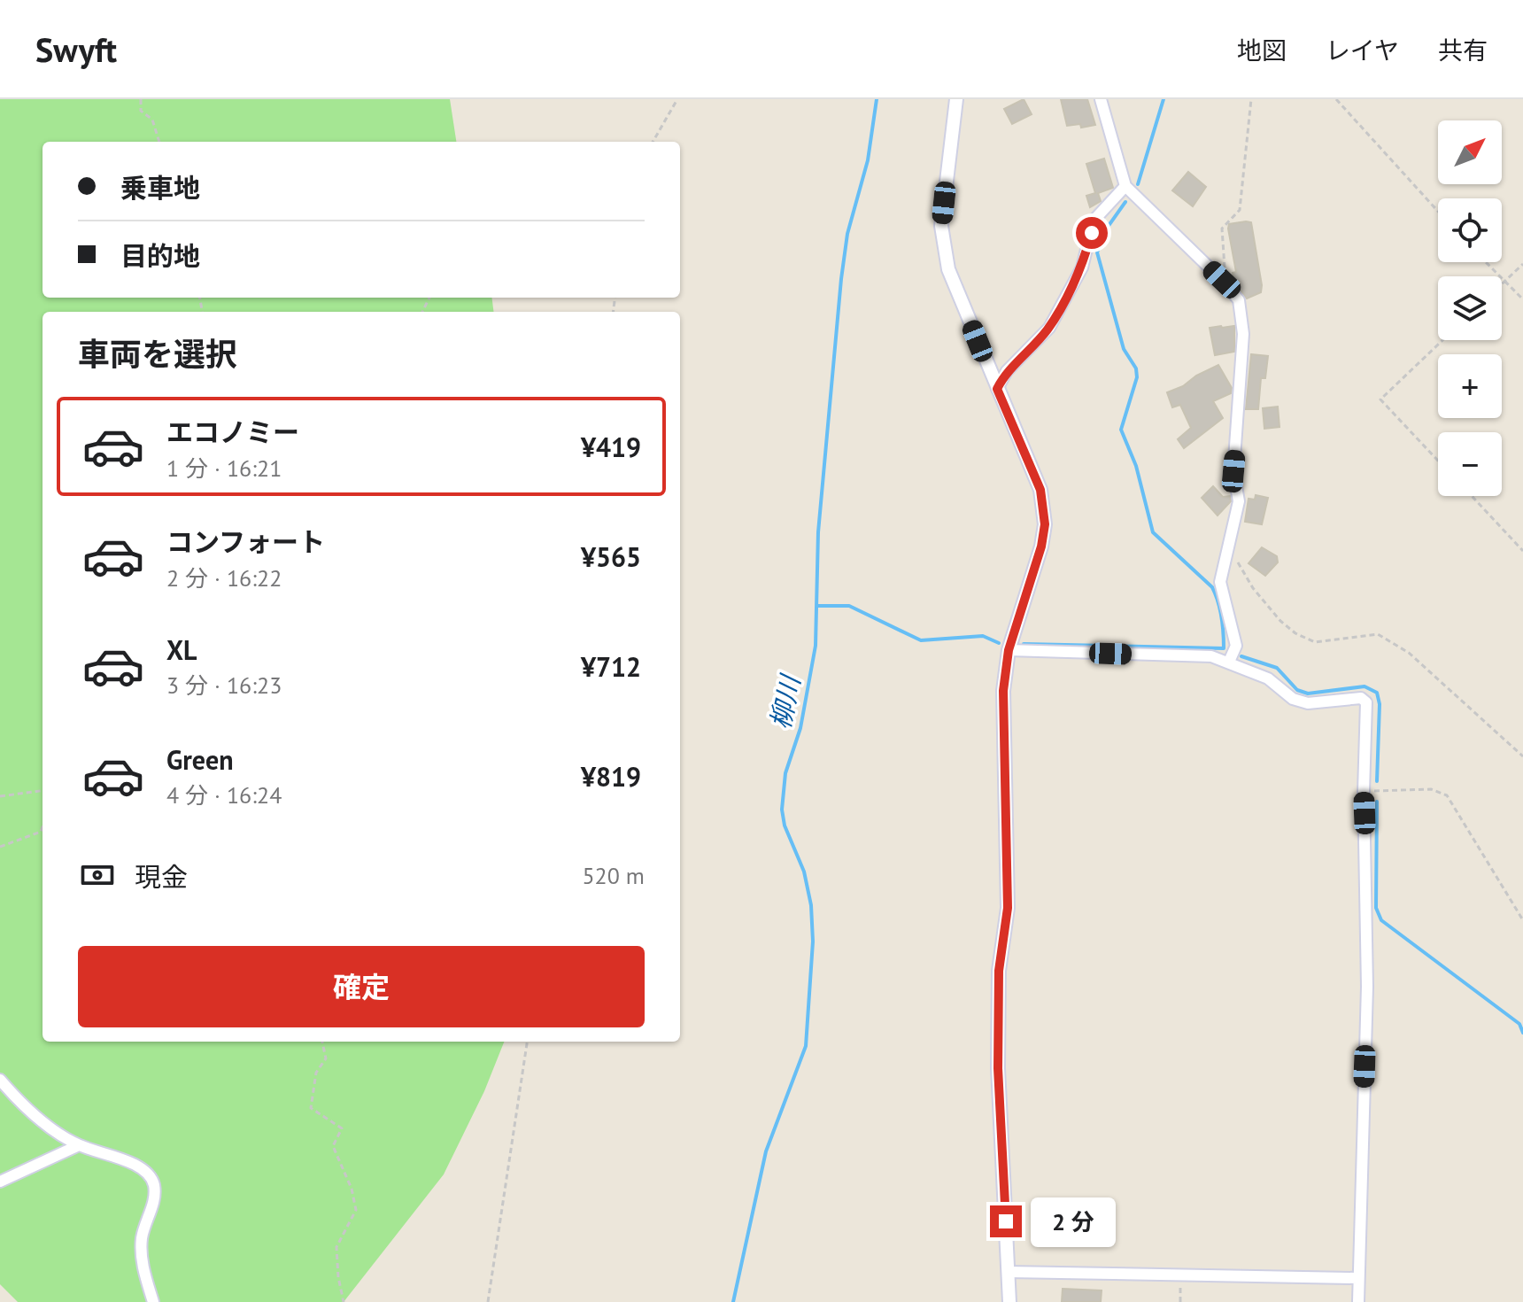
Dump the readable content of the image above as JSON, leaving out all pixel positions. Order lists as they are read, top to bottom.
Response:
{
  "water": ["柳川"],
  "north": "top right",
  "page": {
    "header": "Swyft",
    "nav": ["地図", "レイヤ", "共有"],
    "map_buttons": ["+", "−"],
    "banner": ["乗車地", "目的地"],
    "heading": "車両を選択",
    "list": [
      {
        "name": "エコノミー",
        "note": "1 分 · 16:21",
        "value": "¥419"
      },
      {
        "name": "コンフォート",
        "note": "2 分 · 16:22",
        "value": "¥565"
      },
      {
        "name": "XL",
        "note": "3 分 · 16:23",
        "value": "¥712"
      },
      {
        "name": "Green",
        "note": "4 分 · 16:24",
        "value": "¥819"
      }
    ],
    "pay": ["現金", "520 m"],
    "buttons": "確定",
    "bubble": "2 分"
  }
}
